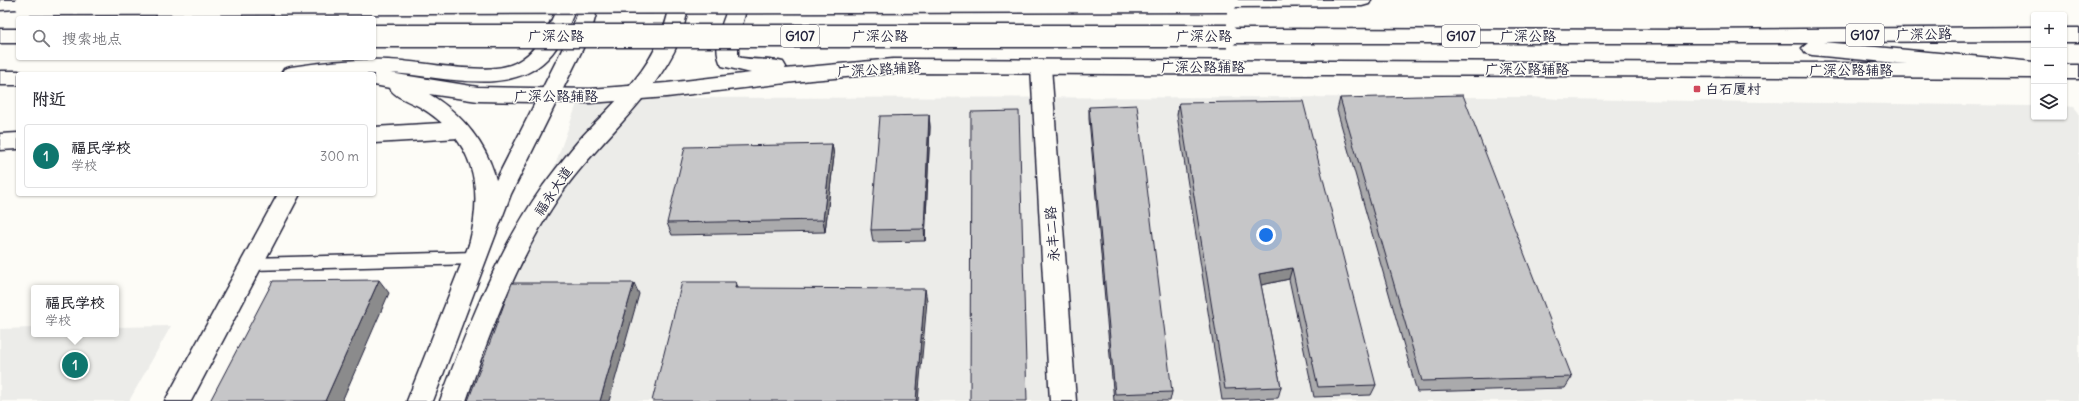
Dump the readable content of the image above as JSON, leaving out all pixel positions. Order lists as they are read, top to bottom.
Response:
{
  "streets": {
    "main road": [
      "广深公路",
      "G107",
      "广深公路辅路",
      "福永大道",
      "永丰二路"
    ]
  },
  "crossings": [
    ["广深公路辅路", "福永大道"],
    ["广深公路辅路", "永丰二路"]
  ],
  "places": {
    "transit": ["白石厦村"]
  },
  "page": {
    "map_buttons": ["+", "−"],
    "search": "搜索地点",
    "heading": "附近",
    "list": [
      {
        "mark": "1",
        "name": "福民学校",
        "note": "学校",
        "value": "300 m"
      }
    ],
    "popup": ["福民学校", "学校"],
    "pins": "1"
  }
}
